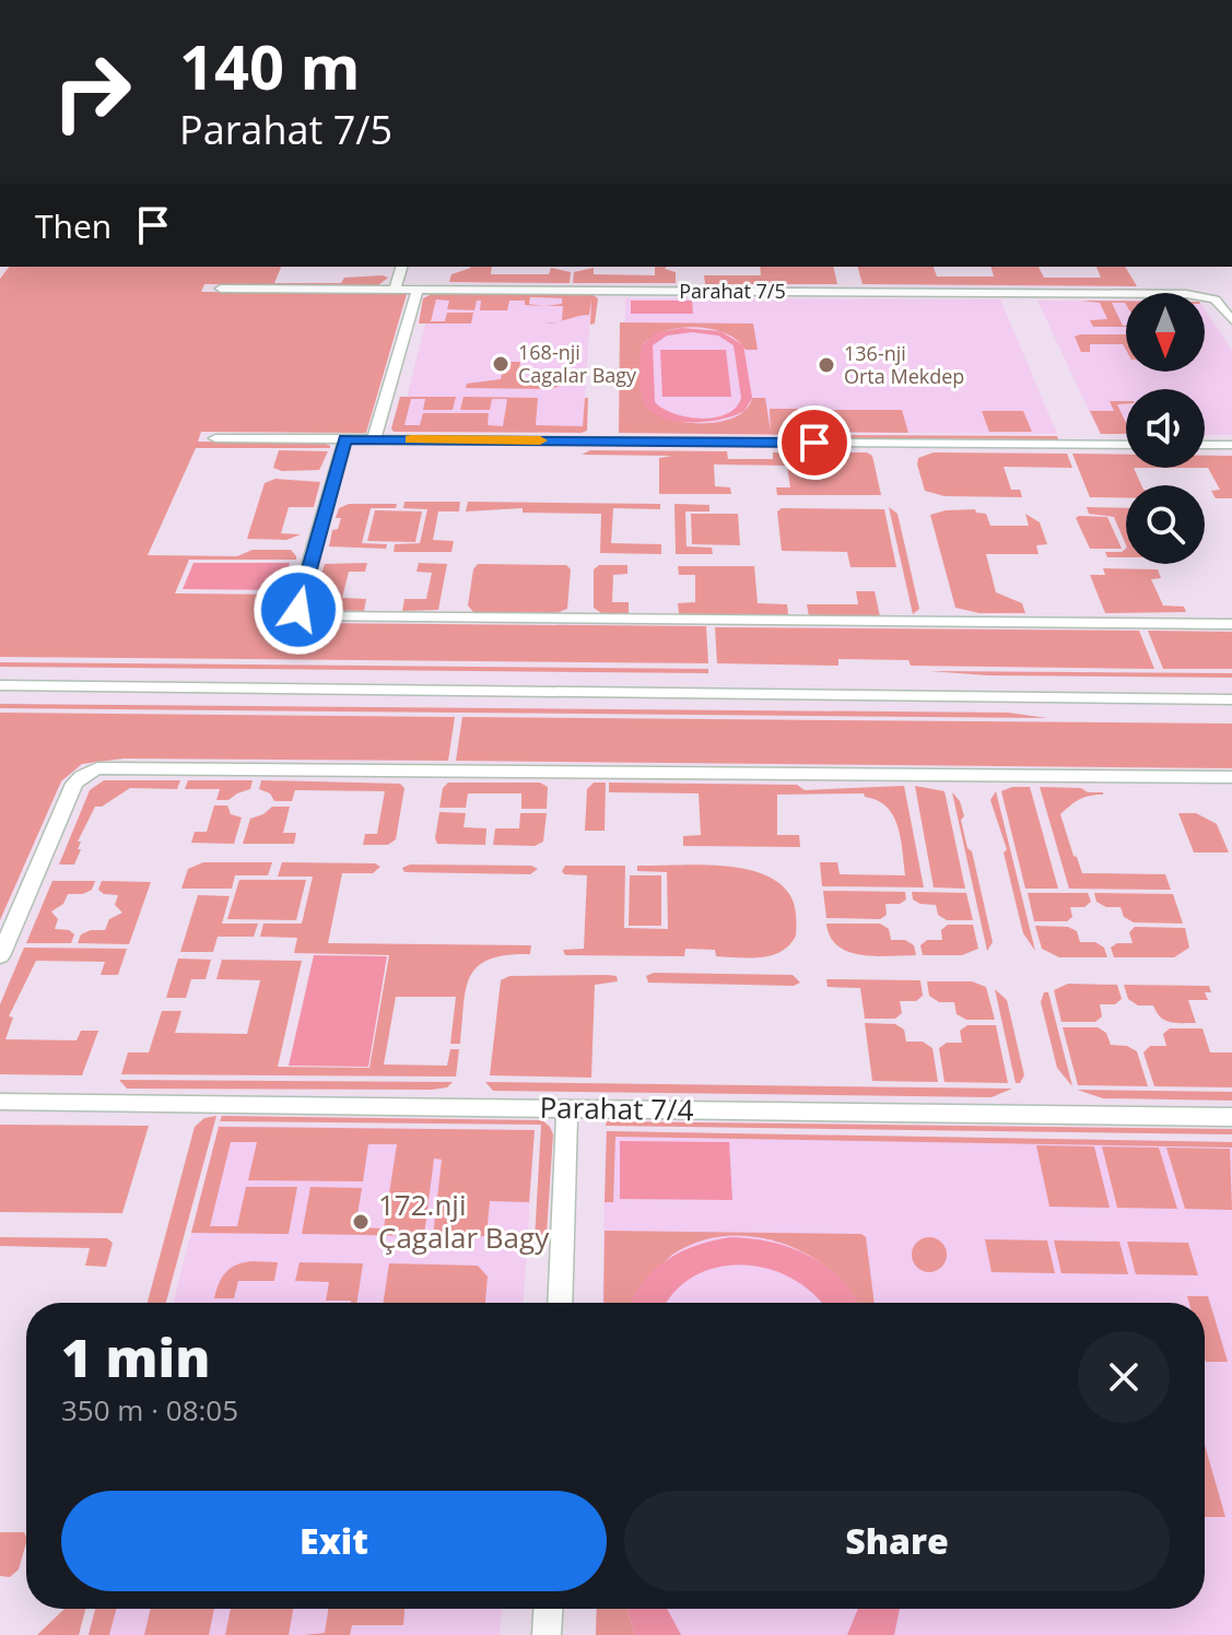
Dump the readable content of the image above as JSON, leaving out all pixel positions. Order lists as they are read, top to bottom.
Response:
{
  "streets": {
    "street": ["Parahat 7/5", "Parahat 7/4"]
  },
  "places": ["168-nji Cagalar Bagy", "136-nji Orta Mekdep", "172.nji Çagalar Bagy"],
  "north": "bottom",
  "page": {
    "turn": ["140 m", "Parahat 7/5"],
    "then": "Then",
    "heading": ["1 min", "350 m · 08:05"],
    "buttons": ["Exit", "Share"]
  }
}
